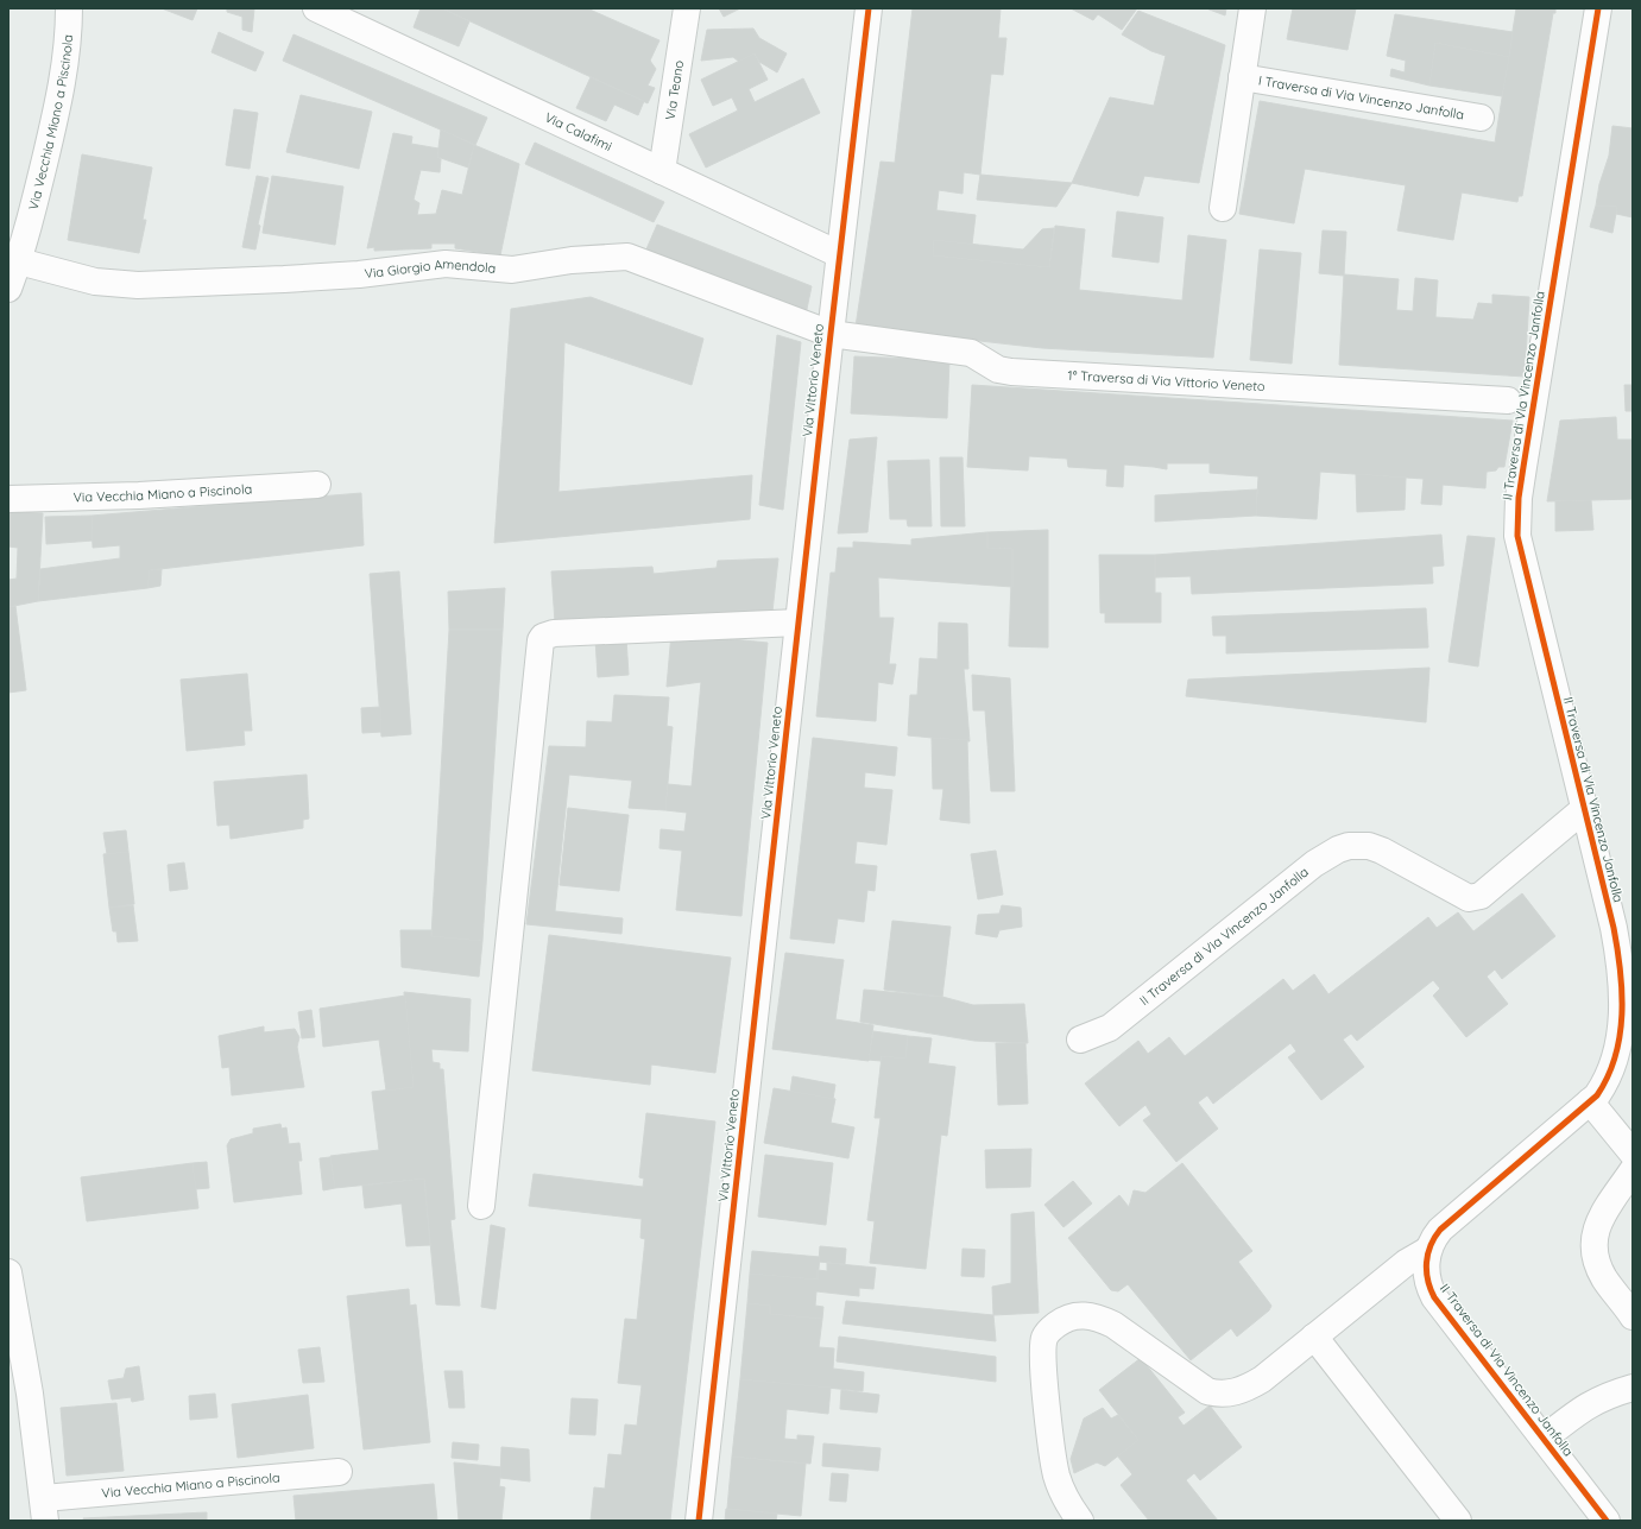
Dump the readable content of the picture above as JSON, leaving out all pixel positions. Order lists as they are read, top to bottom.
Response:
{
  "streets": {
    "street": [
      "Via Teano",
      "I Traversa di Via Vincenzo Janfolla",
      "Via Vecchia Miano a Piscinola",
      "Via Calafimi",
      "Via Giorgio Amendola",
      "Via Vittorio Veneto",
      "1° Traversa di Via Vittorio Veneto",
      "II Traversa di Via Vincenzo Janfolla"
    ]
  },
  "crossings": [
    ["Via Teano", "Via Calafimi"],
    ["Via Vecchia Miano a Piscinola", "Via Giorgio Amendola"],
    ["Via Calafimi", "Via Vittorio Veneto"],
    ["Via Giorgio Amendola", "Via Vittorio Veneto"],
    ["Via Giorgio Amendola", "1° Traversa di Via Vittorio Veneto"],
    ["Via Vittorio Veneto", "1° Traversa di Via Vittorio Veneto"]
  ]
}
